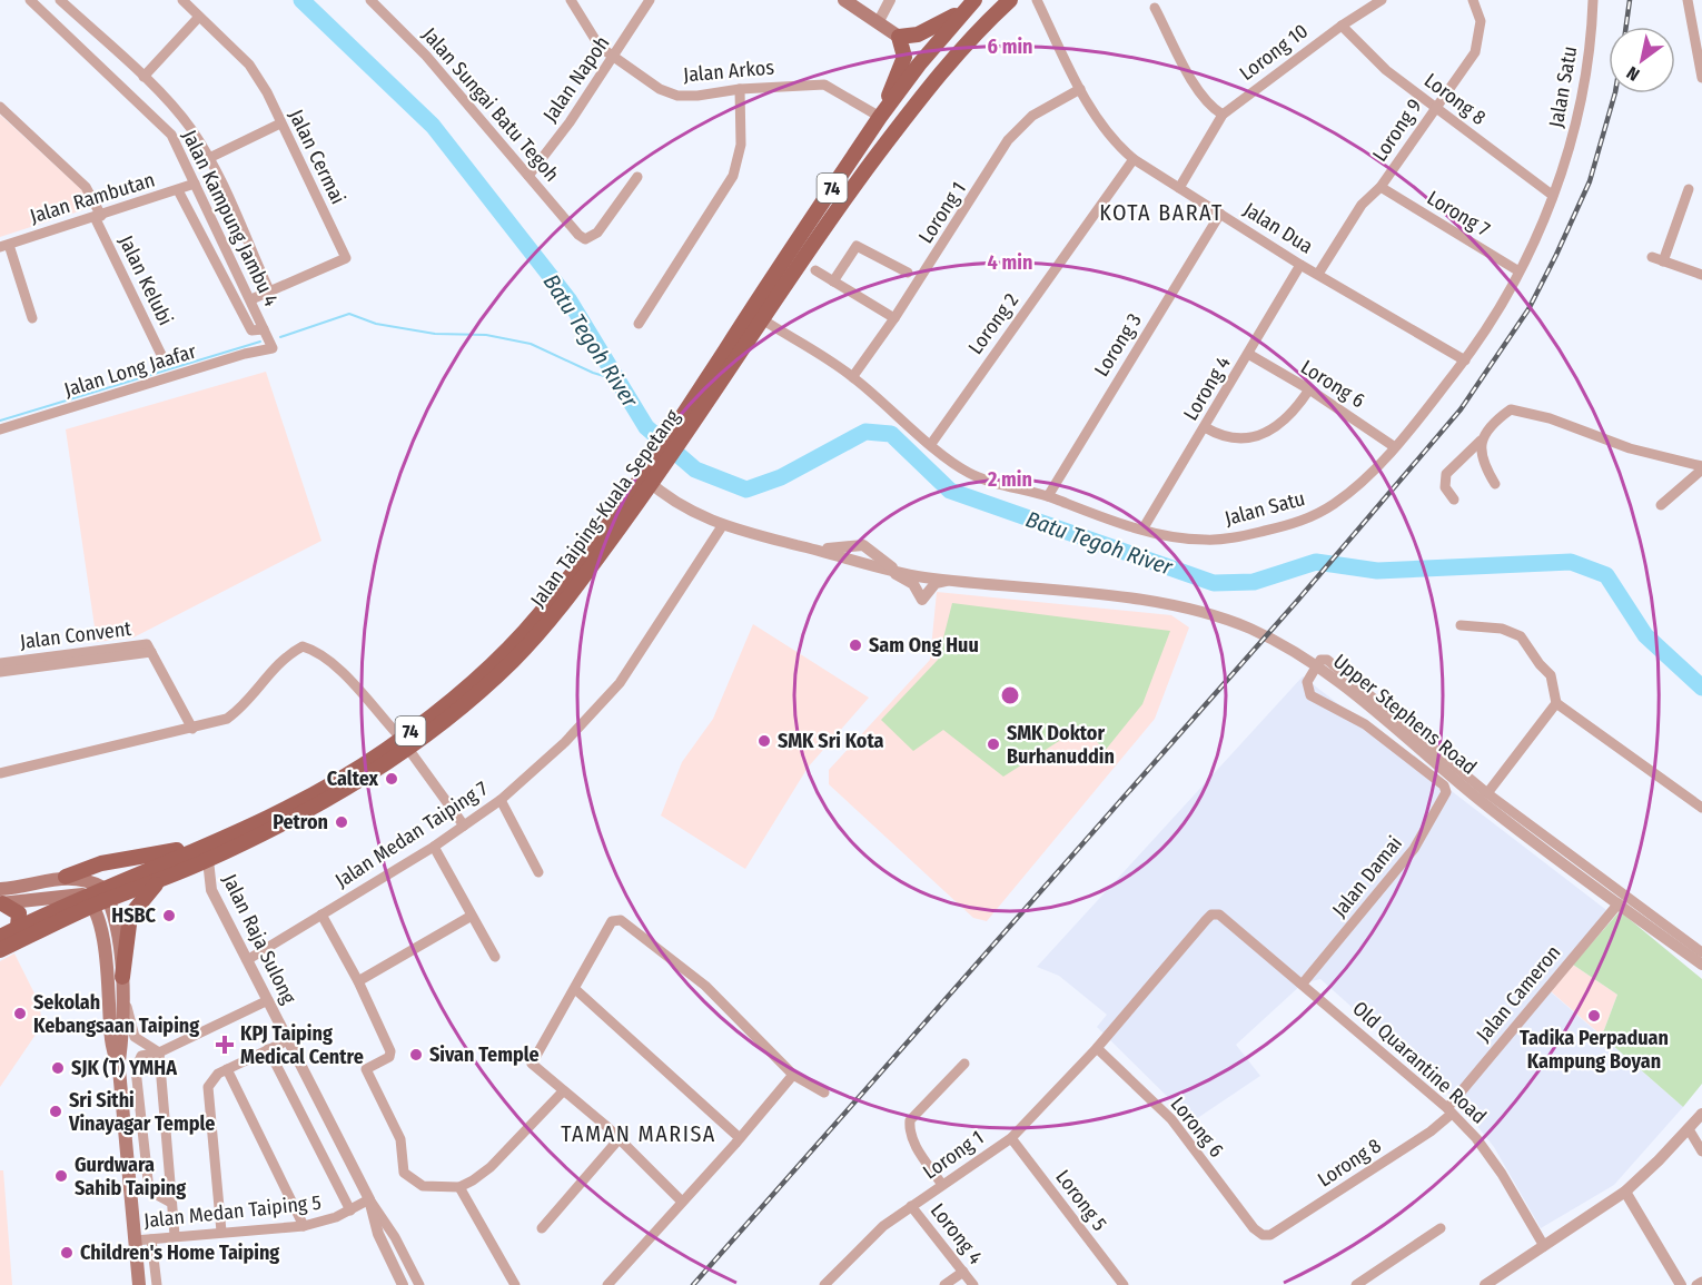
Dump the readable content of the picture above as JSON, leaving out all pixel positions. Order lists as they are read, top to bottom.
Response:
{
  "streets": {
    "main road": ["74", "Jalan Taiping-Kuala Sepetang"],
    "street": [
      "Lorong 10",
      "Jalan Arkos",
      "Jalan Napoh",
      "Jalan Satu",
      "Lorong 8",
      "Jalan Sungai Batu Tegoh",
      "Lorong 9",
      "Jalan Cermai",
      "Jalan Rambutan",
      "Lorong 1",
      "Lorong 7",
      "Jalan Kampung Jambu 4",
      "Jalan Dua",
      "Jalan Kelubi",
      "Lorong 2",
      "Lorong 3",
      "Jalan Long Jaafar",
      "Lorong 6",
      "Lorong 4",
      "Jalan Convent",
      "Upper Stephens Road",
      "Jalan Medan Taiping 7",
      "Jalan Damai",
      "Jalan Raja Sulong",
      "Jalan Cameron",
      "Old Quarantine Road",
      "Lorong 5",
      "Jalan Medan Taiping 5"
    ]
  },
  "crossings": [
    ["Lorong 10", "Lorong 8"],
    ["Lorong 10", "Jalan Dua"],
    ["Jalan Arkos", "Jalan Napoh"],
    ["Jalan Arkos", "Jalan Taiping-Kuala Sepetang"],
    ["Jalan Napoh", "Jalan Sungai Batu Tegoh"],
    ["Jalan Satu", "Lorong 8"],
    ["Jalan Satu", "Lorong 1"],
    ["Jalan Satu", "Lorong 7"],
    ["Jalan Satu", "Jalan Dua"],
    ["Jalan Satu", "Lorong 2"],
    ["Jalan Satu", "Lorong 3"],
    ["Jalan Satu", "Lorong 6"],
    ["Jalan Satu", "Lorong 4"],
    ["Jalan Satu", "Jalan Taiping-Kuala Sepetang"],
    ["Lorong 8", "Lorong 9"],
    ["Lorong 8", "Lorong 6"],
    ["Lorong 8", "Jalan Cameron"],
    ["Lorong 8", "Old Quarantine Road"],
    ["Lorong 9", "Lorong 7"],
    ["Lorong 9", "Jalan Dua"],
    ["Jalan Cermai", "Jalan Kampung Jambu 4"],
    ["74", "Jalan Taiping-Kuala Sepetang"],
    ["Jalan Rambutan", "Jalan Kampung Jambu 4"],
    ["Jalan Rambutan", "Jalan Kelubi"],
    ["Lorong 1", "Jalan Dua"],
    ["Lorong 1", "Lorong 6"],
    ["Lorong 1", "Lorong 4"],
    ["Lorong 1", "Old Quarantine Road"],
    ["Lorong 1", "Lorong 5"],
    ["Jalan Kampung Jambu 4", "Jalan Long Jaafar"],
    ["Jalan Dua", "Lorong 2"],
    ["Jalan Dua", "Lorong 3"],
    ["Jalan Dua", "Lorong 4"],
    ["Lorong 6", "Lorong 4"],
    ["Lorong 6", "Old Quarantine Road"],
    ["Jalan Taiping-Kuala Sepetang", "Jalan Raja Sulong"],
    ["Upper Stephens Road", "Jalan Damai"],
    ["Upper Stephens Road", "Jalan Cameron"],
    ["Jalan Medan Taiping 7", "Jalan Raja Sulong"],
    ["Jalan Damai", "Old Quarantine Road"],
    ["Jalan Raja Sulong", "Jalan Medan Taiping 5"],
    ["Jalan Cameron", "Old Quarantine Road"]
  ],
  "districts": ["KOTA BARAT", "TAMAN MARISA"],
  "water": ["Batu Tegoh River"],
  "places": {
    "other": [
      "Sam Ong Huu",
      "SMK Sri Kota",
      "SMK Doktor Burhanuddin",
      "Caltex",
      "Petron",
      "HSBC",
      "Sekolah Kebangsaan Taiping",
      "Tadika Perpaduan Kampung Boyan",
      "Sivan Temple",
      "SJK (T) YMHA",
      "Sri Sithi Vinayagar Temple",
      "Gurdwara Sahib Taiping",
      "Children's Home Taiping"
    ],
    "health": ["KPJ Taiping Medical Centre"]
  },
  "north": "bottom left",
  "rings": ["6 min", "4 min", "2 min"]
}
